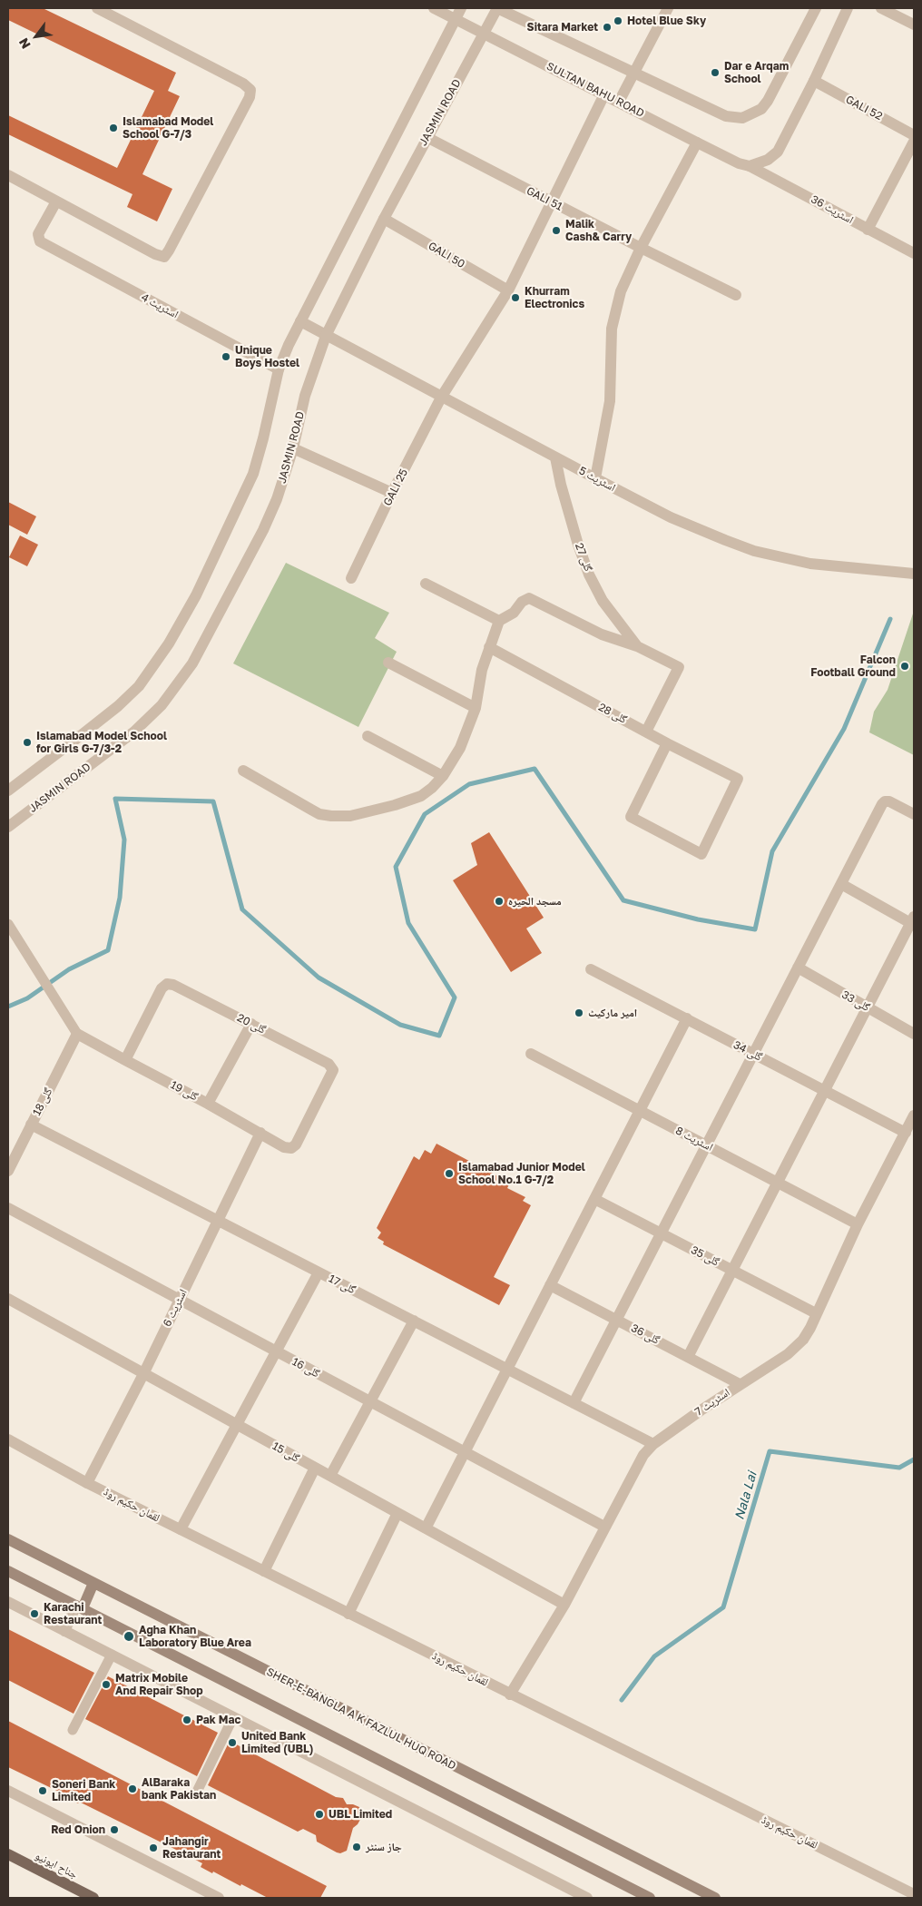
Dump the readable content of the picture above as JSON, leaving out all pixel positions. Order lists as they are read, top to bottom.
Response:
{
  "streets": {
    "main road": ["SHER-E-BANGLA A K FAZLUL HUQ ROAD", "جناح ایونیو"],
    "street": [
      "SULTAN BAHU ROAD",
      "GALI 52",
      "JASMIN ROAD",
      "GALI 51",
      "اسٹریٹ 36",
      "GALI 50",
      "اسٹریٹ 4",
      "اسٹریٹ 5",
      "GALI 25",
      "گلی 27",
      "گلی 28",
      "گلی 33",
      "گلی 20",
      "گلی 34",
      "گلی 19",
      "گلی 18",
      "اسٹریٹ 8",
      "گلی 35",
      "گلی 17",
      "اسٹریٹ 6",
      "گلی 36",
      "گلی 16",
      "اسٹریٹ 7",
      "گلی 15",
      "لقمان حکیم روڈ"
    ]
  },
  "crossings": [
    ["SULTAN BAHU ROAD", "JASMIN ROAD"],
    ["SULTAN BAHU ROAD", "اسٹریٹ 36"],
    ["SULTAN BAHU ROAD", "GALI 25"],
    ["JASMIN ROAD", "GALI 51"],
    ["JASMIN ROAD", "GALI 50"],
    ["JASMIN ROAD", "اسٹریٹ 5"],
    ["GALI 51", "GALI 25"],
    ["GALI 50", "GALI 25"],
    ["اسٹریٹ 5", "GALI 25"],
    ["اسٹریٹ 5", "گلی 27"],
    ["گلی 27", "گلی 28"],
    ["گلی 20", "گلی 19"],
    ["گلی 34", "اسٹریٹ 7"],
    ["گلی 19", "گلی 18"],
    ["گلی 19", "اسٹریٹ 6"],
    ["گلی 18", "گلی 17"],
    ["اسٹریٹ 8", "اسٹریٹ 7"],
    ["گلی 35", "اسٹریٹ 7"],
    ["گلی 17", "اسٹریٹ 6"],
    ["گلی 17", "اسٹریٹ 7"],
    ["اسٹریٹ 6", "گلی 16"],
    ["اسٹریٹ 6", "گلی 15"],
    ["اسٹریٹ 6", "لقمان حکیم روڈ"],
    ["گلی 36", "اسٹریٹ 7"],
    ["گلی 16", "اسٹریٹ 7"],
    ["اسٹریٹ 7", "گلی 15"],
    ["اسٹریٹ 7", "لقمان حکیم روڈ"]
  ],
  "water": ["Nala Lai"],
  "places": [
    "Hotel Blue Sky",
    "Sitara Market",
    "Dar e Arqam School",
    "Islamabad Model School G-7/3",
    "Malik Cash& Carry",
    "Khurram Electronics",
    "Unique Boys Hostel",
    "Falcon Football Ground",
    "Islamabad Model School for Girls G-7/3-2",
    "مسجد الحیرہ",
    "امیر مارکیٹ",
    "Islamabad Junior Model School No.1 G-7/2",
    "Karachi Restaurant",
    "Agha Khan Laboratory Blue Area",
    "Matrix Mobile And Repair Shop",
    "Pak Mac",
    "United Bank Limited (UBL)",
    "AlBaraka bank Pakistan",
    "Soneri Bank Limited",
    "UBL Limited",
    "Red Onion",
    "جاز سنٹر",
    "Jahangir Restaurant"
  ],
  "north": "bottom left"
}
